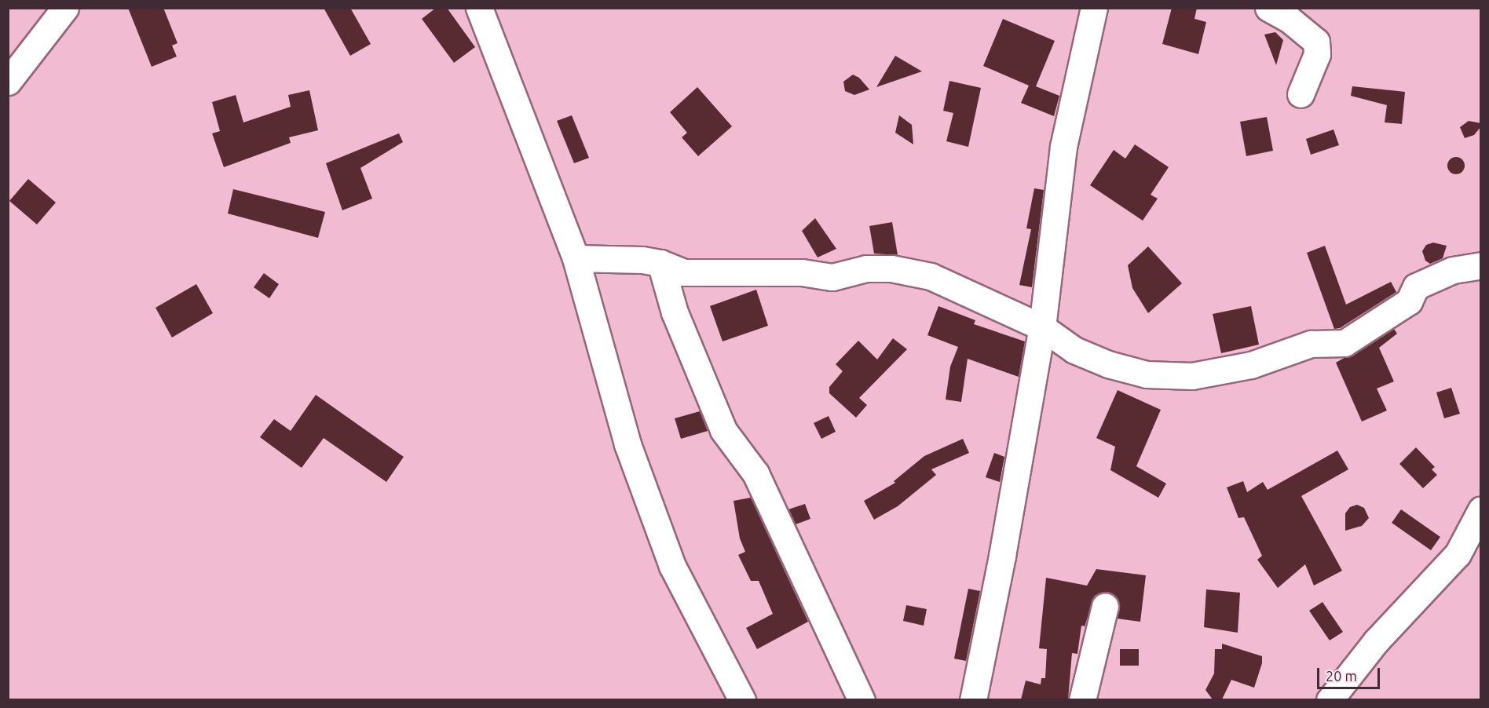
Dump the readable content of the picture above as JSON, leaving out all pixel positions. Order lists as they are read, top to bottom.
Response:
{
  "scale_bar": "20 m"
}
